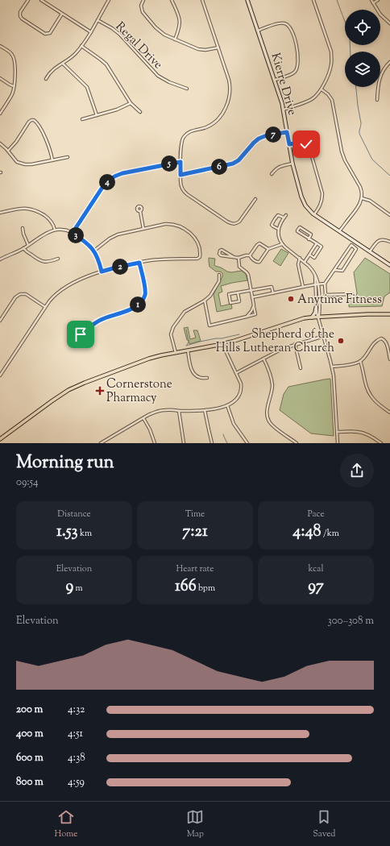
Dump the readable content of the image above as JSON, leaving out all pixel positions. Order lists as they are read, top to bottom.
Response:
{
  "streets": {
    "street": ["Regal Drive", "Kierre Drive"]
  },
  "places": {
    "other": ["Anytime Fitness", "Shepherd of the Hills Lutheran Church"],
    "health": ["Cornerstone Pharmacy"]
  },
  "page": {
    "pins": [
      "7",
      "5",
      "6",
      "4",
      "3",
      "2",
      "1"
    ],
    "heading": ["Morning run", "09:54"],
    "stats": [
      ["Distance", "1.53 km"],
      ["Time", "7:21"],
      ["Pace", "4:48 /km"],
      ["Elevation", "9 m"],
      ["Heart rate", "166 bpm"],
      ["kcal", "97"]
    ],
    "chart": ["Elevation", "300–308 m"],
    "list": [
      {
        "name": "200 m",
        "note": "4:32"
      },
      {
        "name": "400 m",
        "note": "4:51"
      },
      {
        "name": "600 m",
        "note": "4:38"
      },
      {
        "name": "800 m",
        "note": "4:59"
      }
    ],
    "tabs": ["Home", "Map", "Saved"]
  }
}
